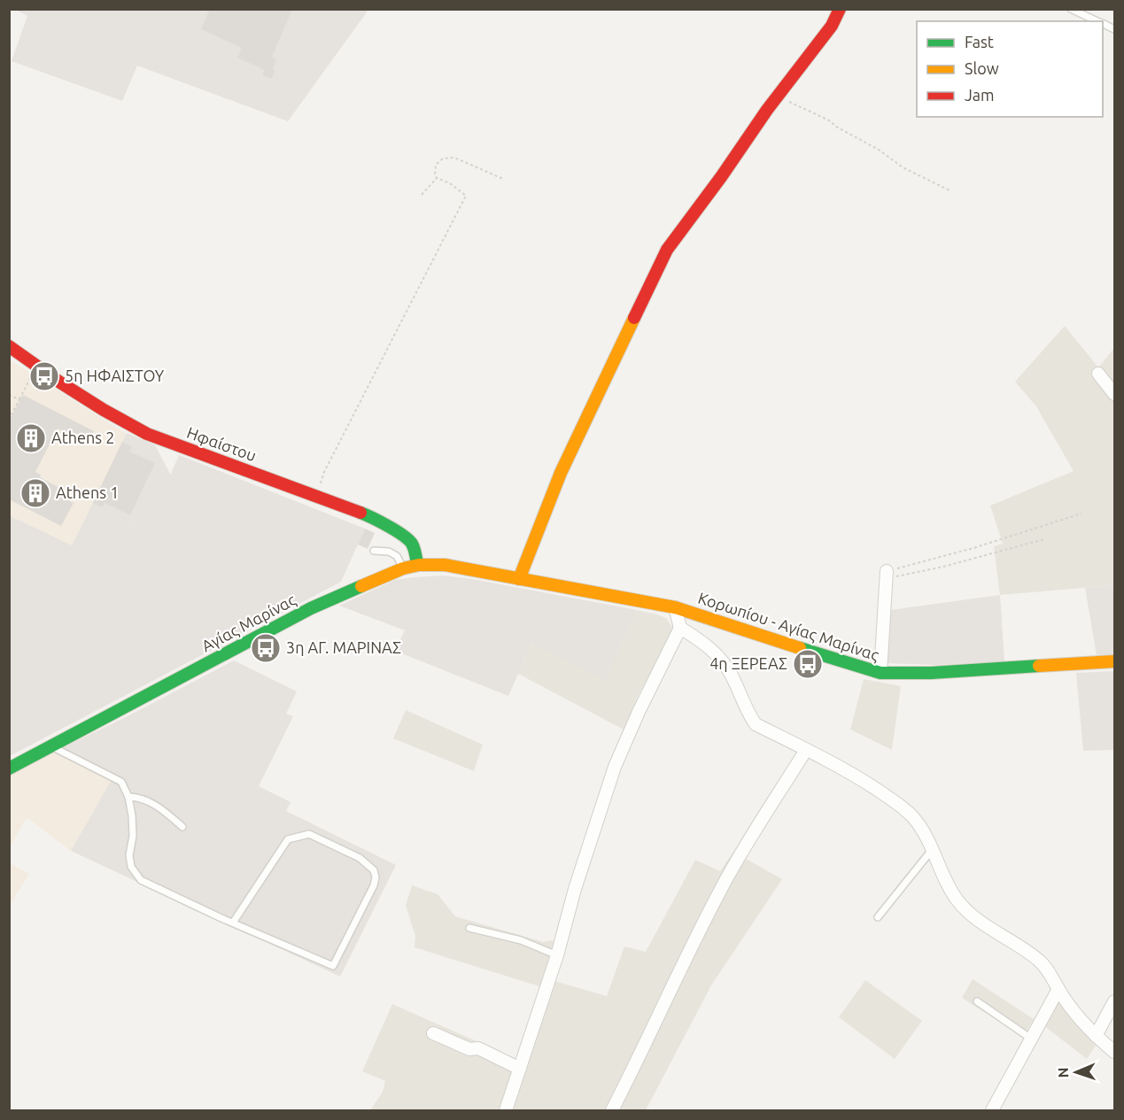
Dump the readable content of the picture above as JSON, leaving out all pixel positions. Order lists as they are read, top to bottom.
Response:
{
  "streets": {
    "main road": ["Ηφαίστου", "Αγίας Μαρίνας", "Κορωπίου - Αγίας Μαρίνας"]
  },
  "crossings": [
    ["Ηφαίστου", "Αγίας Μαρίνας"],
    ["Αγίας Μαρίνας", "Κορωπίου - Αγίας Μαρίνας"]
  ],
  "places": {
    "bus stop": ["5η ΗΦΑΙΣΤΟΥ", "3η ΑΓ. ΜΑΡΙΝΑΣ", "4η ΞΕΡΕΑΣ"],
    "building": ["Athens 2", "Athens 1"]
  },
  "legend": ["Fast", "Slow", "Jam"],
  "north": "left"
}
